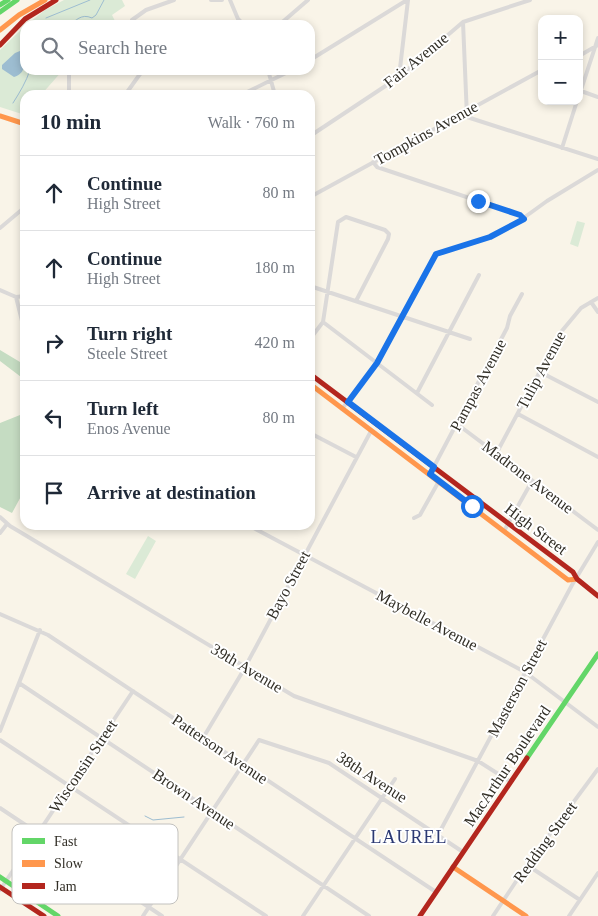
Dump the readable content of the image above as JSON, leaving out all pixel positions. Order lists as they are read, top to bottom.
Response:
{
  "streets": {
    "main road": ["High Street", "MacArthur Boulevard"],
    "street": [
      "Fair Avenue",
      "Tompkins Avenue",
      "Tulip Avenue",
      "Pampas Avenue",
      "Madrone Avenue",
      "Bayo Street",
      "Maybelle Avenue",
      "39th Avenue",
      "Masterson Street",
      "Patterson Avenue",
      "Wisconsin Street",
      "38th Avenue",
      "Brown Avenue",
      "Redding Street"
    ]
  },
  "crossings": [
    ["Tulip Avenue", "Madrone Avenue"],
    ["Pampas Avenue", "Madrone Avenue"],
    ["Pampas Avenue", "High Street"],
    ["High Street", "Bayo Street"],
    ["High Street", "Masterson Street"],
    ["Bayo Street", "Maybelle Avenue"],
    ["Bayo Street", "39th Avenue"],
    ["Bayo Street", "Patterson Avenue"],
    ["Maybelle Avenue", "Masterson Street"],
    ["Maybelle Avenue", "MacArthur Boulevard"],
    ["39th Avenue", "Masterson Street"],
    ["39th Avenue", "MacArthur Boulevard"],
    ["Masterson Street", "38th Avenue"],
    ["Patterson Avenue", "Wisconsin Street"],
    ["Patterson Avenue", "MacArthur Boulevard"],
    ["Patterson Avenue", "38th Avenue"],
    ["Wisconsin Street", "Brown Avenue"],
    ["MacArthur Boulevard", "38th Avenue"]
  ],
  "districts": ["LAUREL"],
  "legend": ["Fast", "Slow", "Jam"],
  "page": {
    "map_buttons": ["+", "−"],
    "search": "Search here",
    "heading": ["10 min", "Walk · 760 m"],
    "list": [
      ["Continue", "High Street", "80 m"],
      ["Continue", "High Street", "180 m"],
      ["Turn right", "Steele Street", "420 m"],
      ["Turn left", "Enos Avenue", "80 m"],
      "Arrive at destination"
    ]
  }
}
